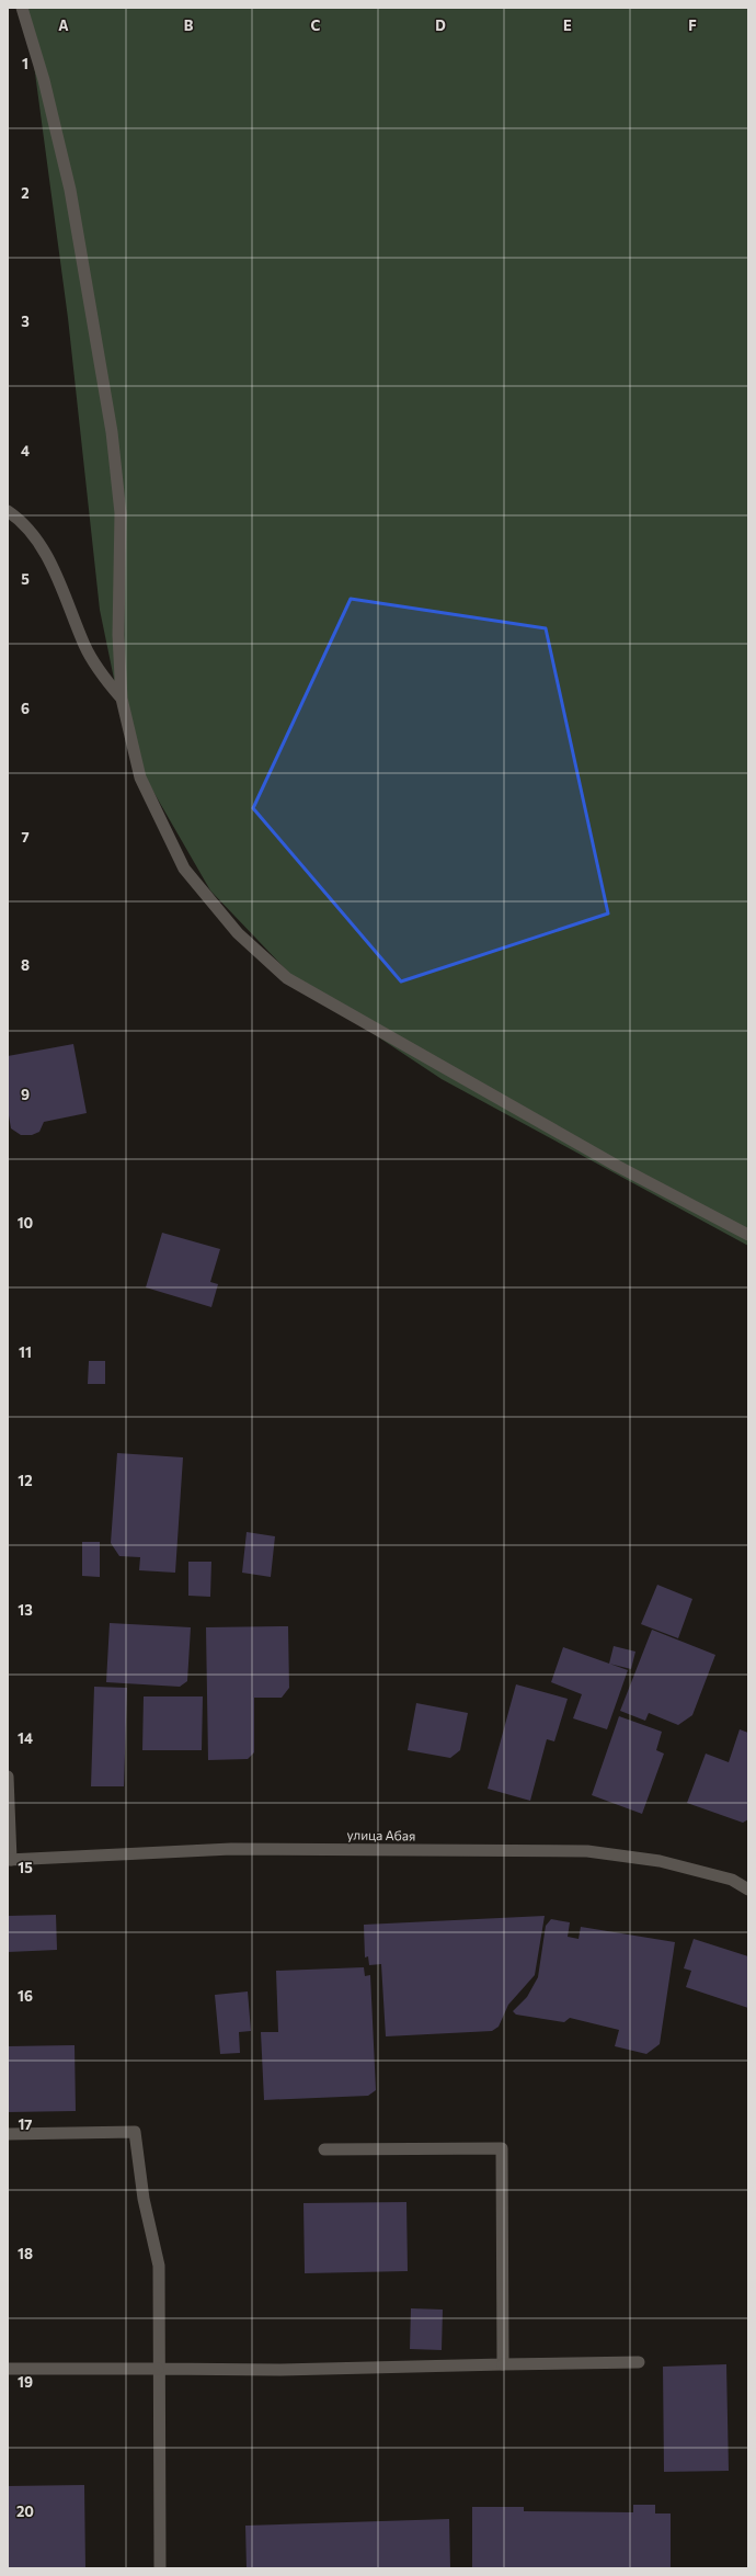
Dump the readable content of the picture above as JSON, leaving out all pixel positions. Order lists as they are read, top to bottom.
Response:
{
  "streets": {
    "street": ["улица Абая"]
  },
  "grid": {
    "columns": [
      "A",
      "B",
      "C",
      "D",
      "E",
      "F"
    ],
    "rows": [
      "1",
      "2",
      "3",
      "4",
      "5",
      "6",
      "7",
      "8",
      "9",
      "10",
      "11",
      "12",
      "13",
      "14",
      "15",
      "16",
      "17",
      "18",
      "19",
      "20"
    ]
  }
}
